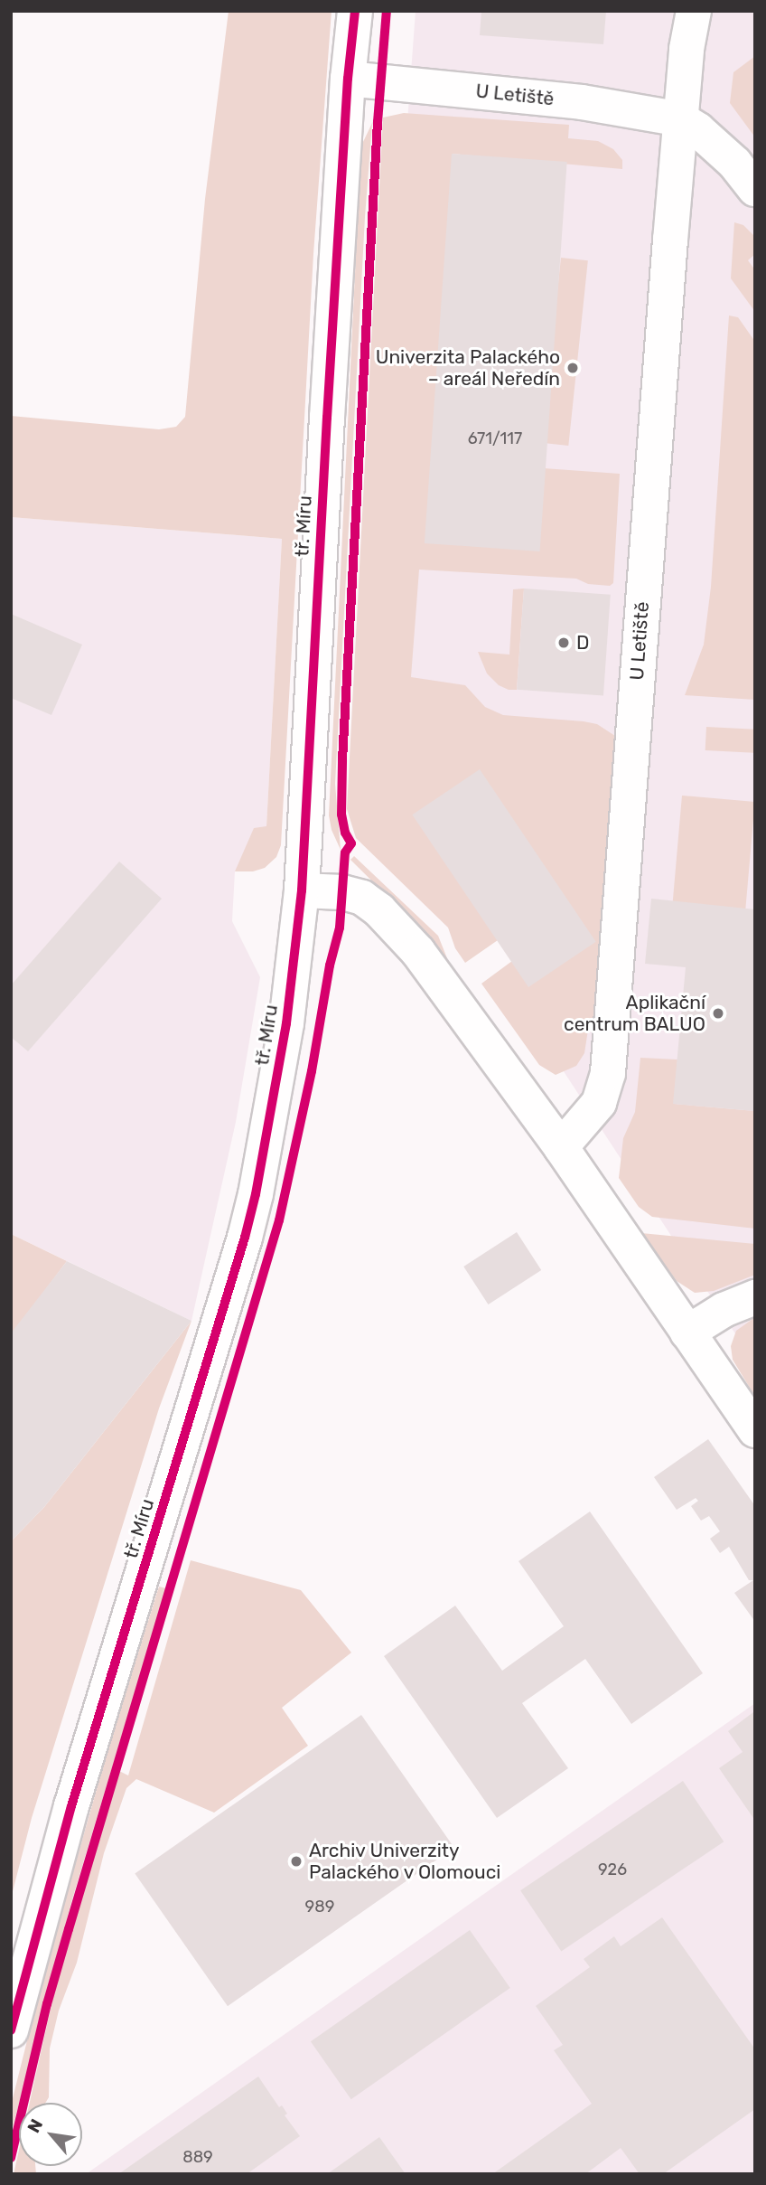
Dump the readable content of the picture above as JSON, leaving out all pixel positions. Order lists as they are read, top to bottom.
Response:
{
  "streets": {
    "street": ["U Letiště", "tř. Míru"]
  },
  "crossings": [
    ["U Letiště", "tř. Míru"]
  ],
  "places": [
    "Univerzita Palackého – areál Neředín",
    "D",
    "Aplikační centrum BALUO",
    "Archiv Univerzity Palackého v Olomouci"
  ],
  "house_numbers": [
    "671/117",
    "926",
    "989",
    "889"
  ],
  "north": "top left"
}
